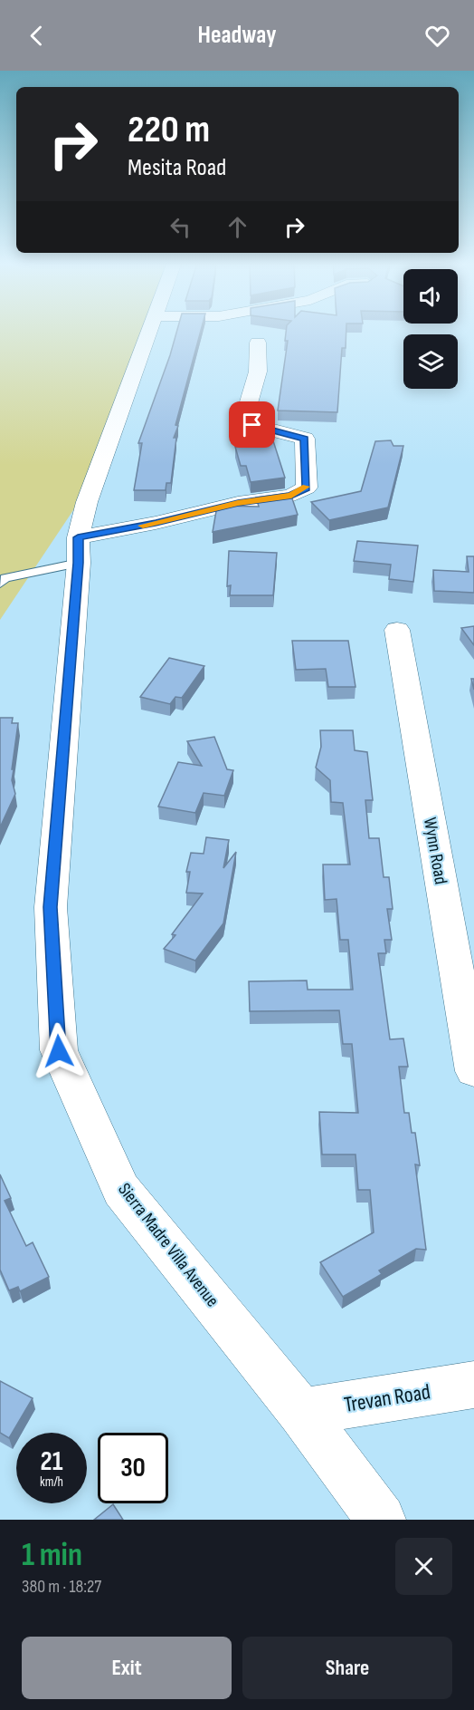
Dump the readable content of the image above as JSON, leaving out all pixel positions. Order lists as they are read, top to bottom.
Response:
{
  "streets": {
    "street": ["Wynn Road", "Sierra Madre Villa Avenue", "Trevan Road"]
  },
  "crossings": [
    ["Sierra Madre Villa Avenue", "Trevan Road"]
  ],
  "page": {
    "header": "Headway",
    "turn": ["220 m", "Mesita Road"],
    "speed": "21 km/h",
    "limit": "30",
    "heading": ["1 min", "380 m · 18:27"],
    "buttons": ["Exit", "Share"]
  }
}
